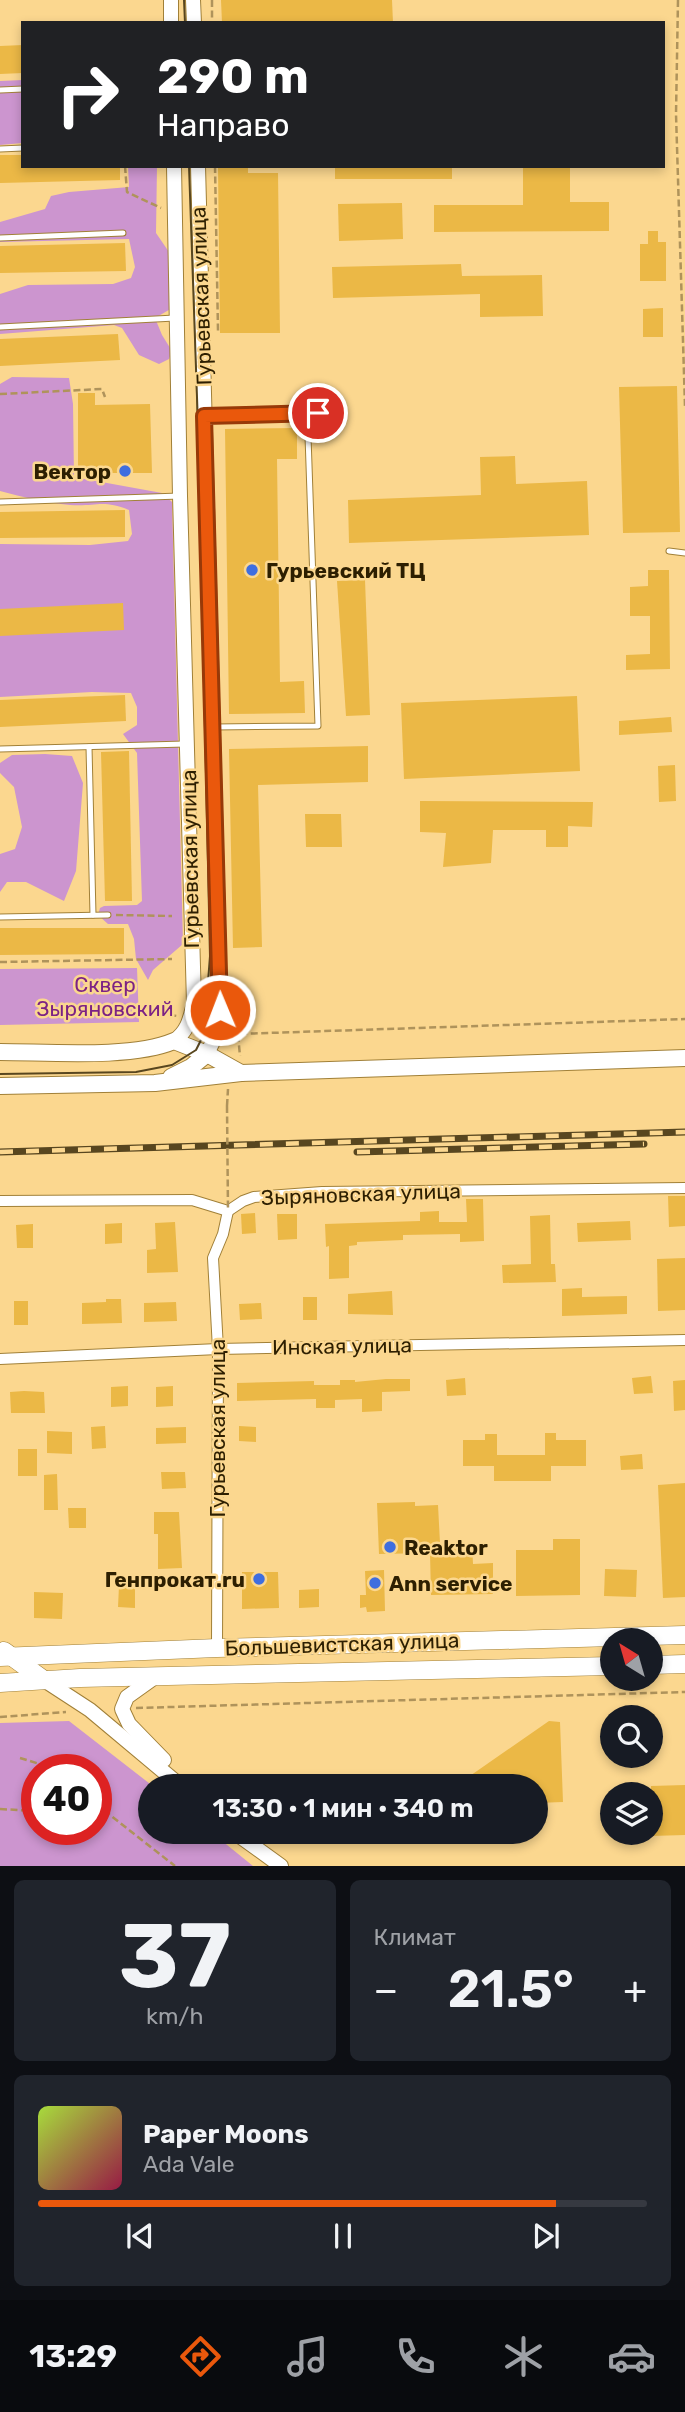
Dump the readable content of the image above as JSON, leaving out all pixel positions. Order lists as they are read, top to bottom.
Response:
{
  "streets": {
    "main road": ["Большевистская улица"],
    "street": ["Гурьевская улица", "Зыряновская улица", "Инская улица"]
  },
  "crossings": [
    ["Гурьевская улица", "Зыряновская улица"],
    ["Гурьевская улица", "Инская улица"],
    ["Гурьевская улица", "Большевистская улица"]
  ],
  "parks": ["Cквер Зыряновский"],
  "places": [
    "Вектор",
    "Гурьевский ТЦ",
    "Reaktor",
    "Генпрокат.ru",
    "Ann service"
  ],
  "north": "top left",
  "page": {
    "turn": ["290 m", "Направо"],
    "limit": "40",
    "trip": "13:30 · 1 мин · 340 m",
    "tile": [
      ["37", "km/h"],
      "Климат"
    ],
    "heat": ["−", "21.5°", "+"],
    "song": ["Paper Moons", "Ada Vale"],
    "tabs": "13:29"
  }
}
